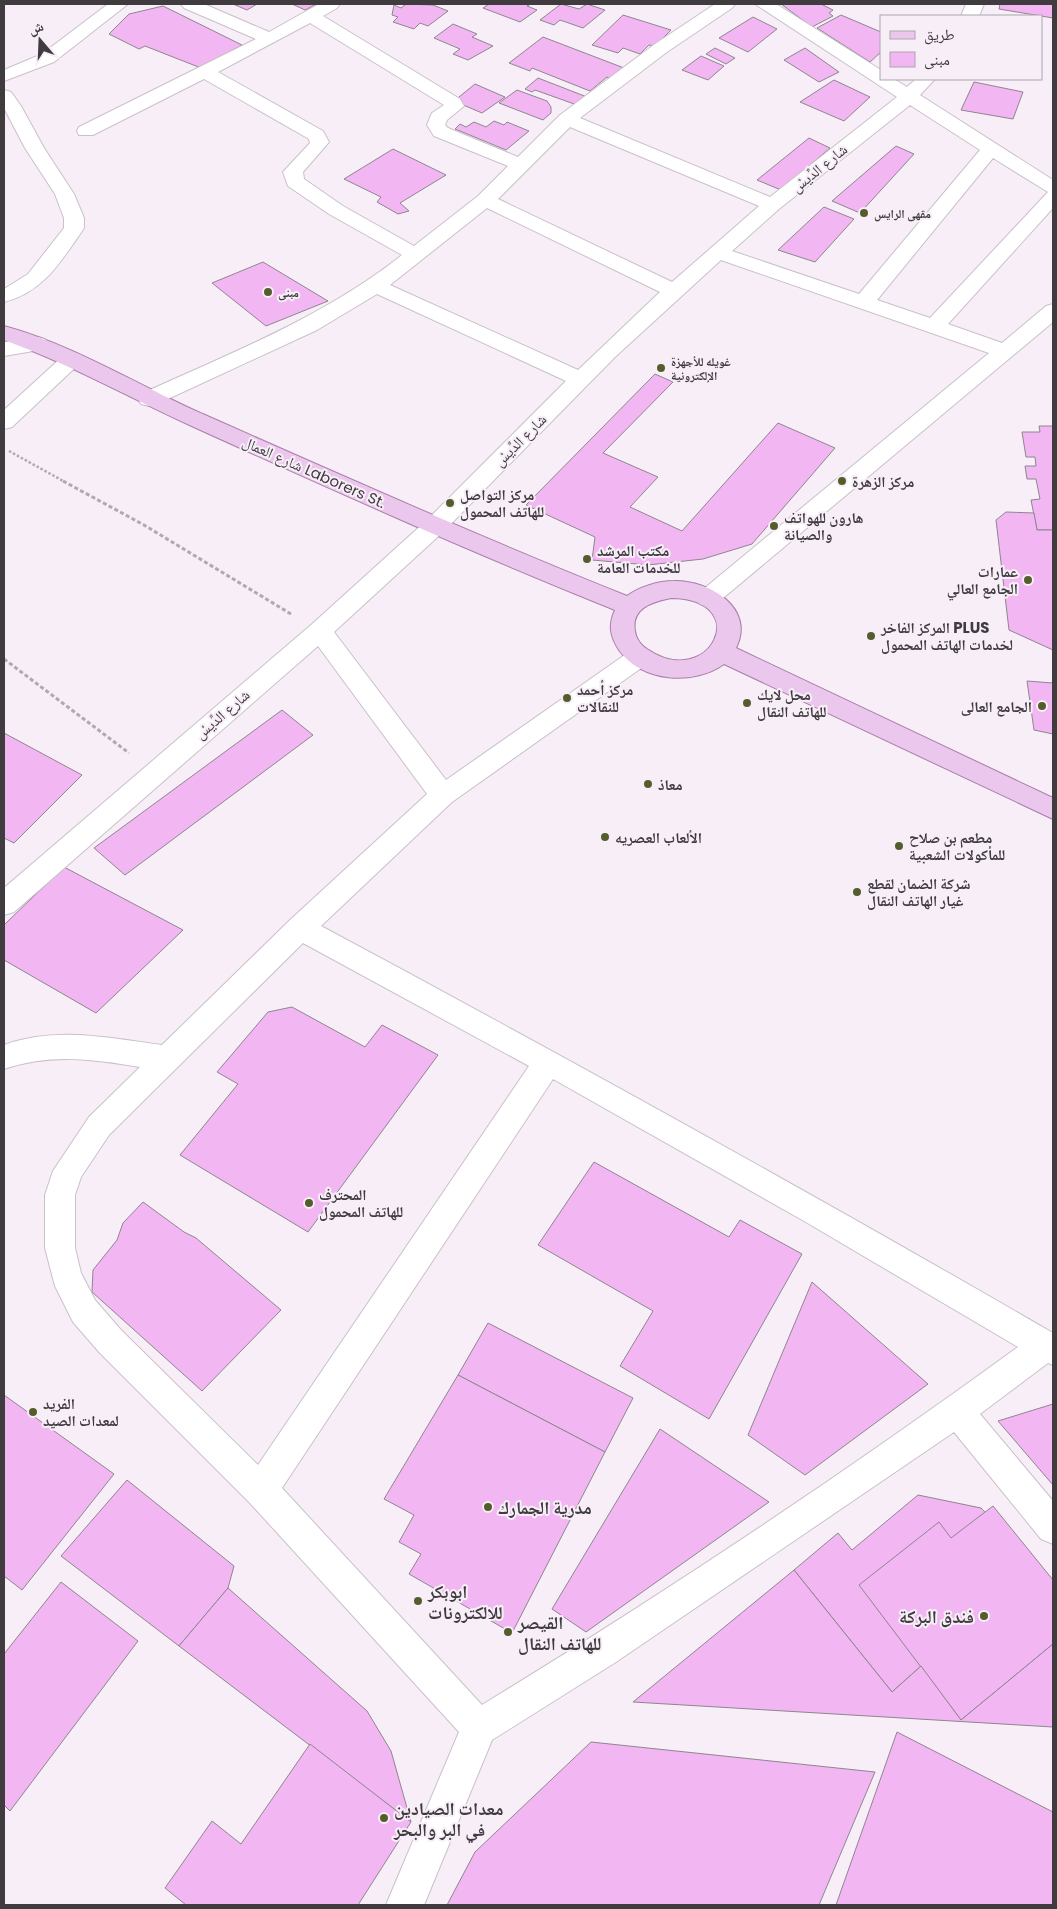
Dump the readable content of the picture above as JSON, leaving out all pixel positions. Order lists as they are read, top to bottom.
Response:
{
  "streets": {
    "main road": ["شارع العمال Laborers St."],
    "street": ["شارع الدِّيسْ"]
  },
  "crossings": [
    ["شارع الدِّيسْ", "شارع العمال Laborers St."]
  ],
  "places": [
    "مقهى الرايس",
    "مبنى",
    "غويله للأجهزة الإلكترونية",
    "مركز الزهرة",
    "مركز التواصل للهاتف المحمول",
    "هارون للهواتف والصيانة",
    "مكتب المرشد للخدمات العامة",
    "عمارات الجامع العالي",
    "المركز الفاخر PLUS لخدمات الهاتف المحمول",
    "مركز أحمد للنقالات",
    "محل لايك للهاتف النقال",
    "الجامع العالى",
    "معاذ",
    "الألعاب العصريه",
    "مطعم بن صلاح للمأكولات الشعبية",
    "شركة الضمان لقطع غيار الهاتف النقال",
    "المحترف للهاتف المحمول",
    "الفريد لمعدات الصيد",
    "مدرية الجمارك",
    "ابوبكر للالكترونات",
    "فندق البركة",
    "القيصر للهاتف النقال",
    "معدات الصيادين في البر والبحر"
  ],
  "legend": ["طريق", "مبنى"],
  "north": "top"
}
